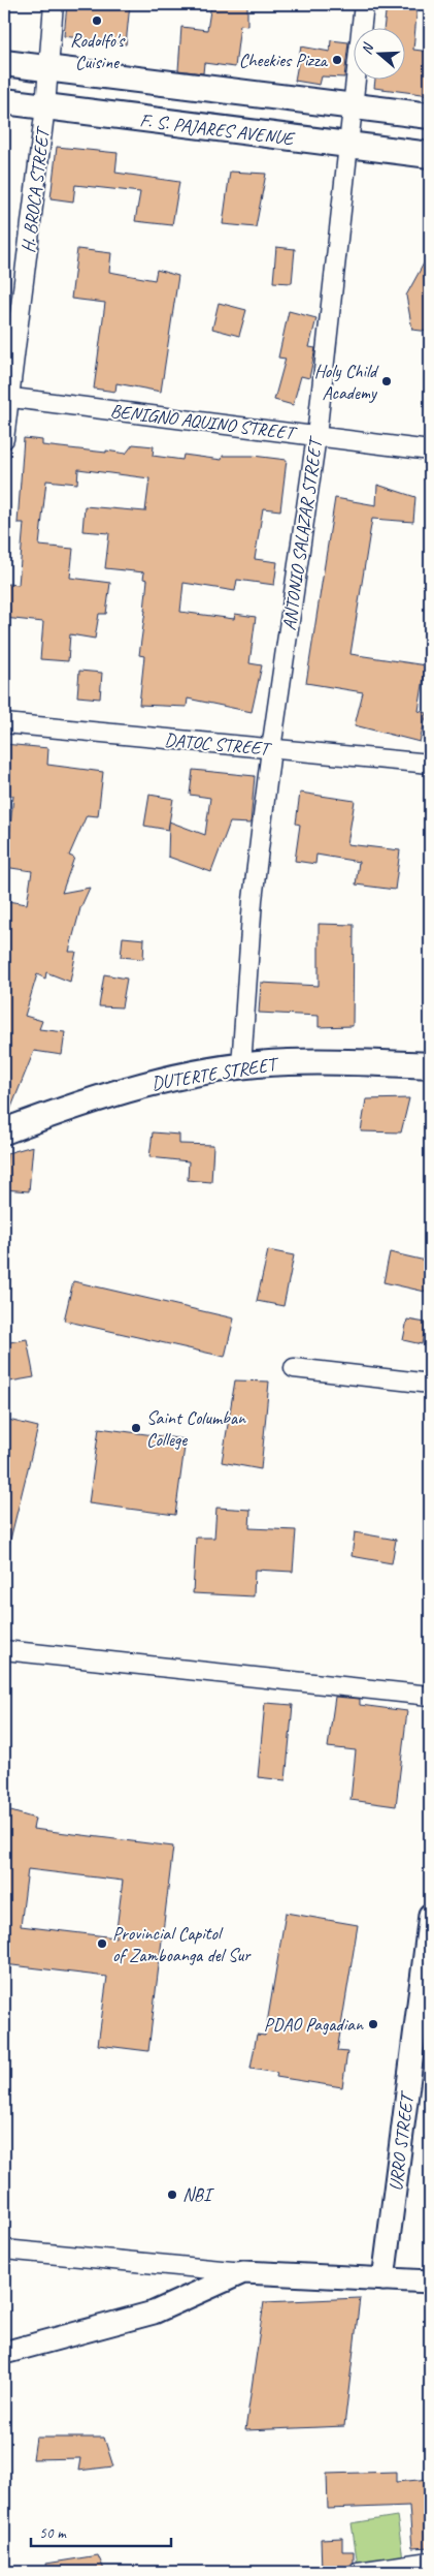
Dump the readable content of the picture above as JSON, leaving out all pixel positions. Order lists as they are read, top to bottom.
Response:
{
  "streets": {
    "main road": ["F. S. PAJARES AVENUE", "DUTERTE STREET"],
    "street": [
      "H. BROCA STREET",
      "BENIGNO AQUINO STREET",
      "ANTONIO SALAZAR STREET",
      "DATOC STREET",
      "URRO STREET"
    ]
  },
  "crossings": [
    ["F. S. PAJARES AVENUE", "H. BROCA STREET"],
    ["F. S. PAJARES AVENUE", "ANTONIO SALAZAR STREET"],
    ["H. BROCA STREET", "BENIGNO AQUINO STREET"],
    ["BENIGNO AQUINO STREET", "ANTONIO SALAZAR STREET"],
    ["ANTONIO SALAZAR STREET", "DATOC STREET"],
    ["ANTONIO SALAZAR STREET", "DUTERTE STREET"]
  ],
  "places": [
    "Rodolfo's Cuisine",
    "Cheekies Pizza",
    "Holy Child Academy",
    "Saint Columban College",
    "Provincial Capitol of Zamboanga del Sur",
    "PDAO Pagadian",
    "NBI"
  ],
  "scale_bar": "50 m",
  "north": "left"
}
